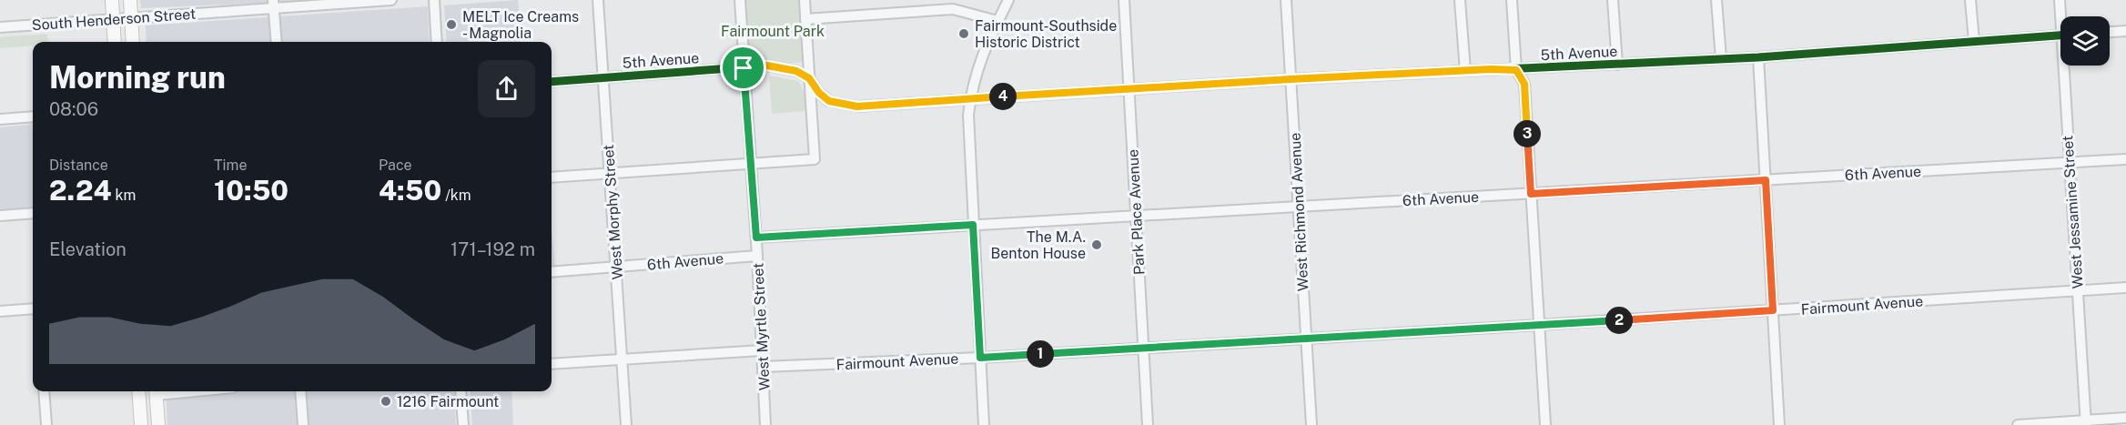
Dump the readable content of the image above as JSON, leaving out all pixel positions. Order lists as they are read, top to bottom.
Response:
{
  "streets": {
    "street": [
      "South Henderson Street",
      "5th Avenue",
      "6th Avenue",
      "West Morphy Street",
      "Park Place Avenue",
      "West Richmond Avenue",
      "West Jessamine Street",
      "Fairmount Avenue",
      "West Myrtle Street"
    ]
  },
  "crossings": [
    ["5th Avenue", "West Morphy Street"],
    ["5th Avenue", "Park Place Avenue"],
    ["5th Avenue", "West Richmond Avenue"],
    ["5th Avenue", "West Myrtle Street"],
    ["6th Avenue", "West Morphy Street"],
    ["6th Avenue", "Park Place Avenue"],
    ["6th Avenue", "West Richmond Avenue"],
    ["6th Avenue", "West Jessamine Street"],
    ["6th Avenue", "West Myrtle Street"],
    ["Park Place Avenue", "Fairmount Avenue"],
    ["West Richmond Avenue", "Fairmount Avenue"],
    ["West Jessamine Street", "Fairmount Avenue"],
    ["Fairmount Avenue", "West Myrtle Street"]
  ],
  "parks": ["Fairmount Park"],
  "places": [
    "MELT Ice Creams - Magnolia",
    "Fairmount-Southside Historic District",
    "The M.A. Benton House",
    "1216 Fairmount"
  ],
  "page": {
    "heading": ["Morning run", "08:06"],
    "pins": [
      "4",
      "3",
      "2",
      "1"
    ],
    "stats": [
      ["Distance", "2.24 km"],
      ["Time", "10:50"],
      ["Pace", "4:50 /km"]
    ],
    "chart": ["Elevation", "171–192 m"]
  }
}
